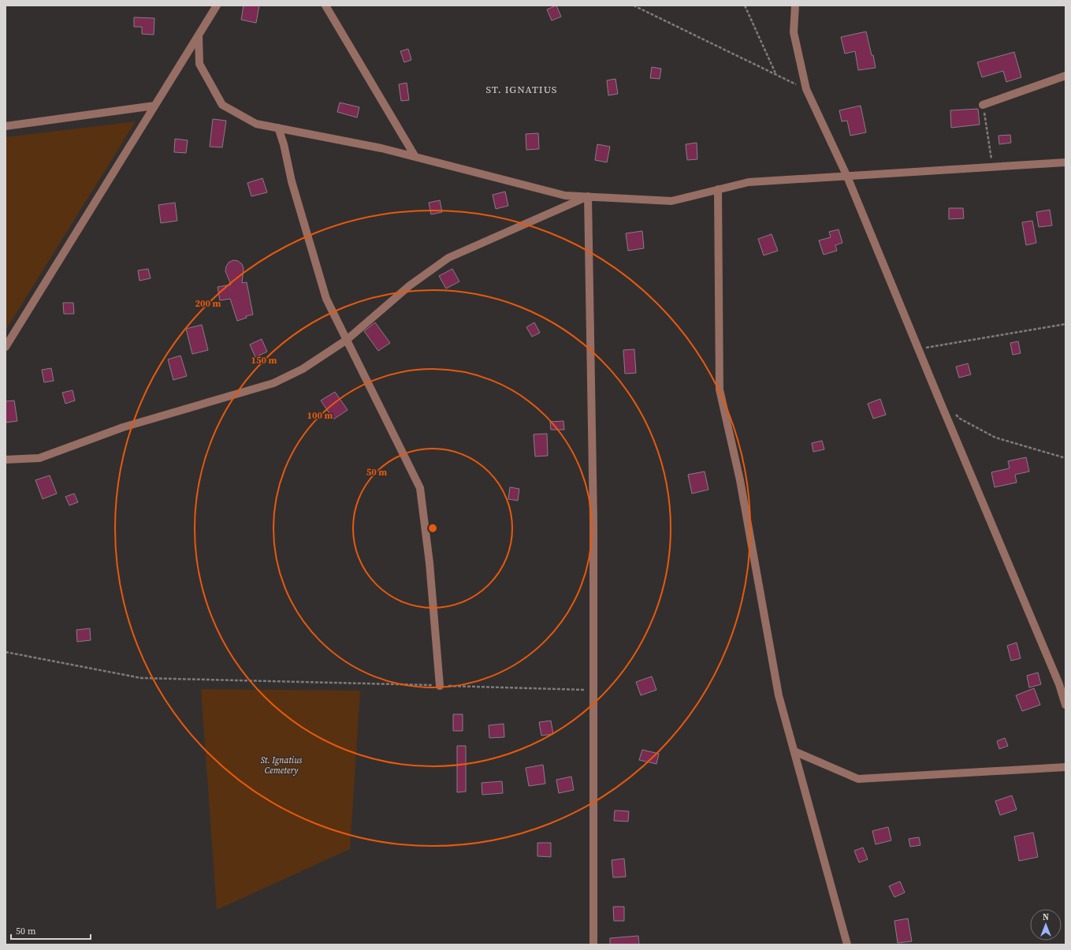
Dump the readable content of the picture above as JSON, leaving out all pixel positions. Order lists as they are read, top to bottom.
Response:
{
  "districts": ["ST. IGNATIUS"],
  "parks": ["St. Ignatius Cemetery"],
  "scale_bar": "50 m",
  "north": "top",
  "rings": [
    "200 m",
    "150 m",
    "100 m",
    "50 m"
  ]
}
